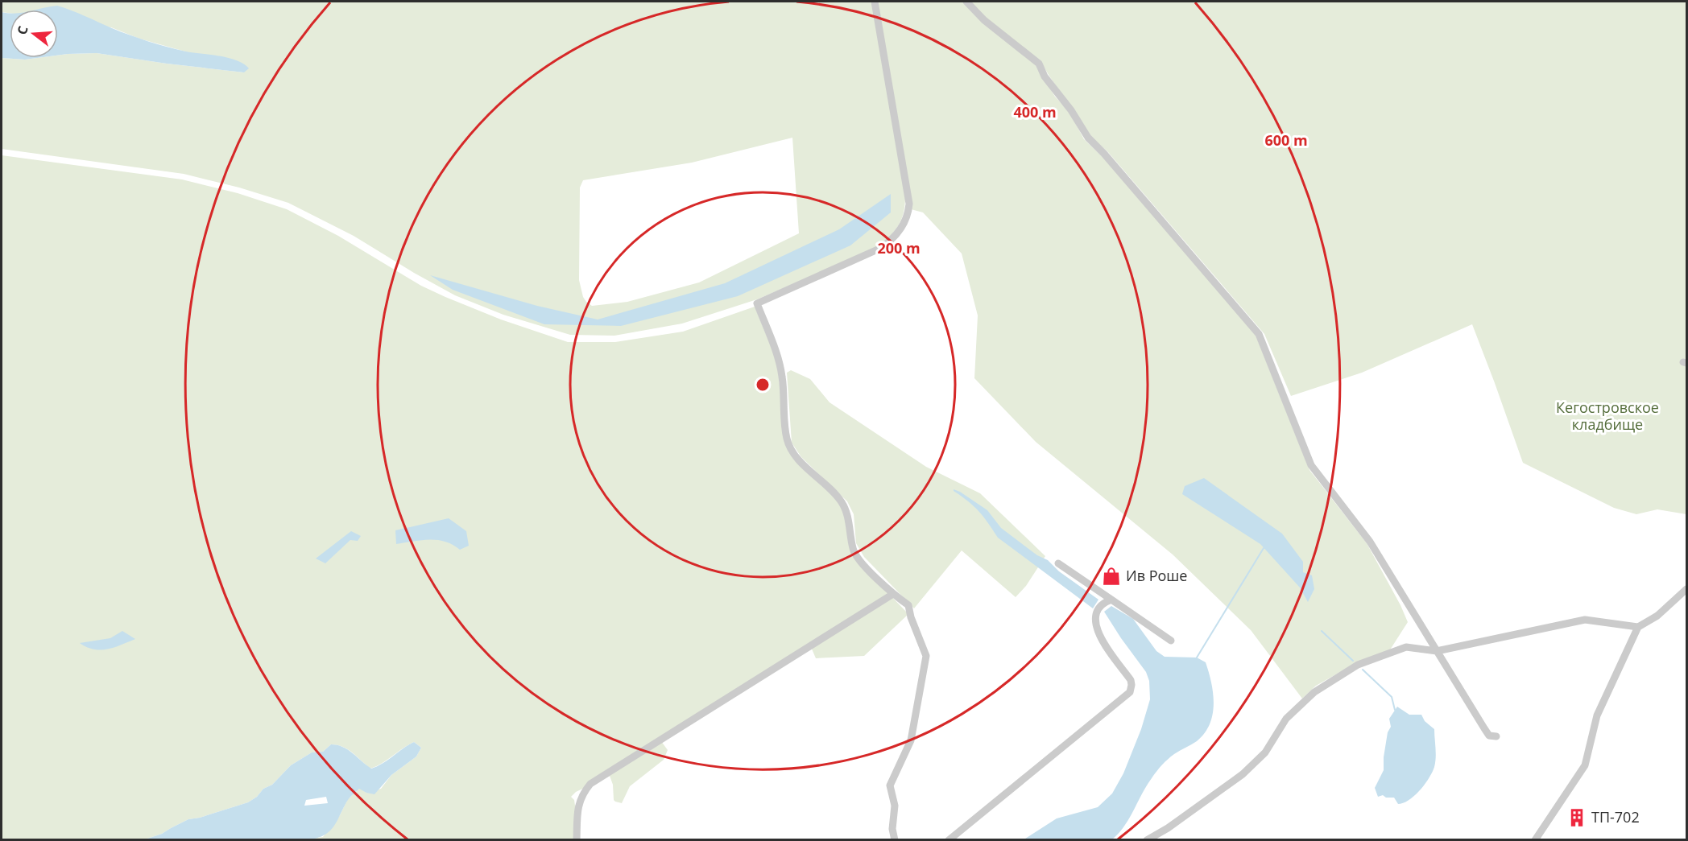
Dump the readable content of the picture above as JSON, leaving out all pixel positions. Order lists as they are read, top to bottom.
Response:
{
  "parks": ["Кегостровское кладбище"],
  "places": {
    "shop": ["Ив Роше"],
    "building": ["ТП-702"]
  },
  "north": "left",
  "rings": ["400 m", "600 m", "200 m"]
}
